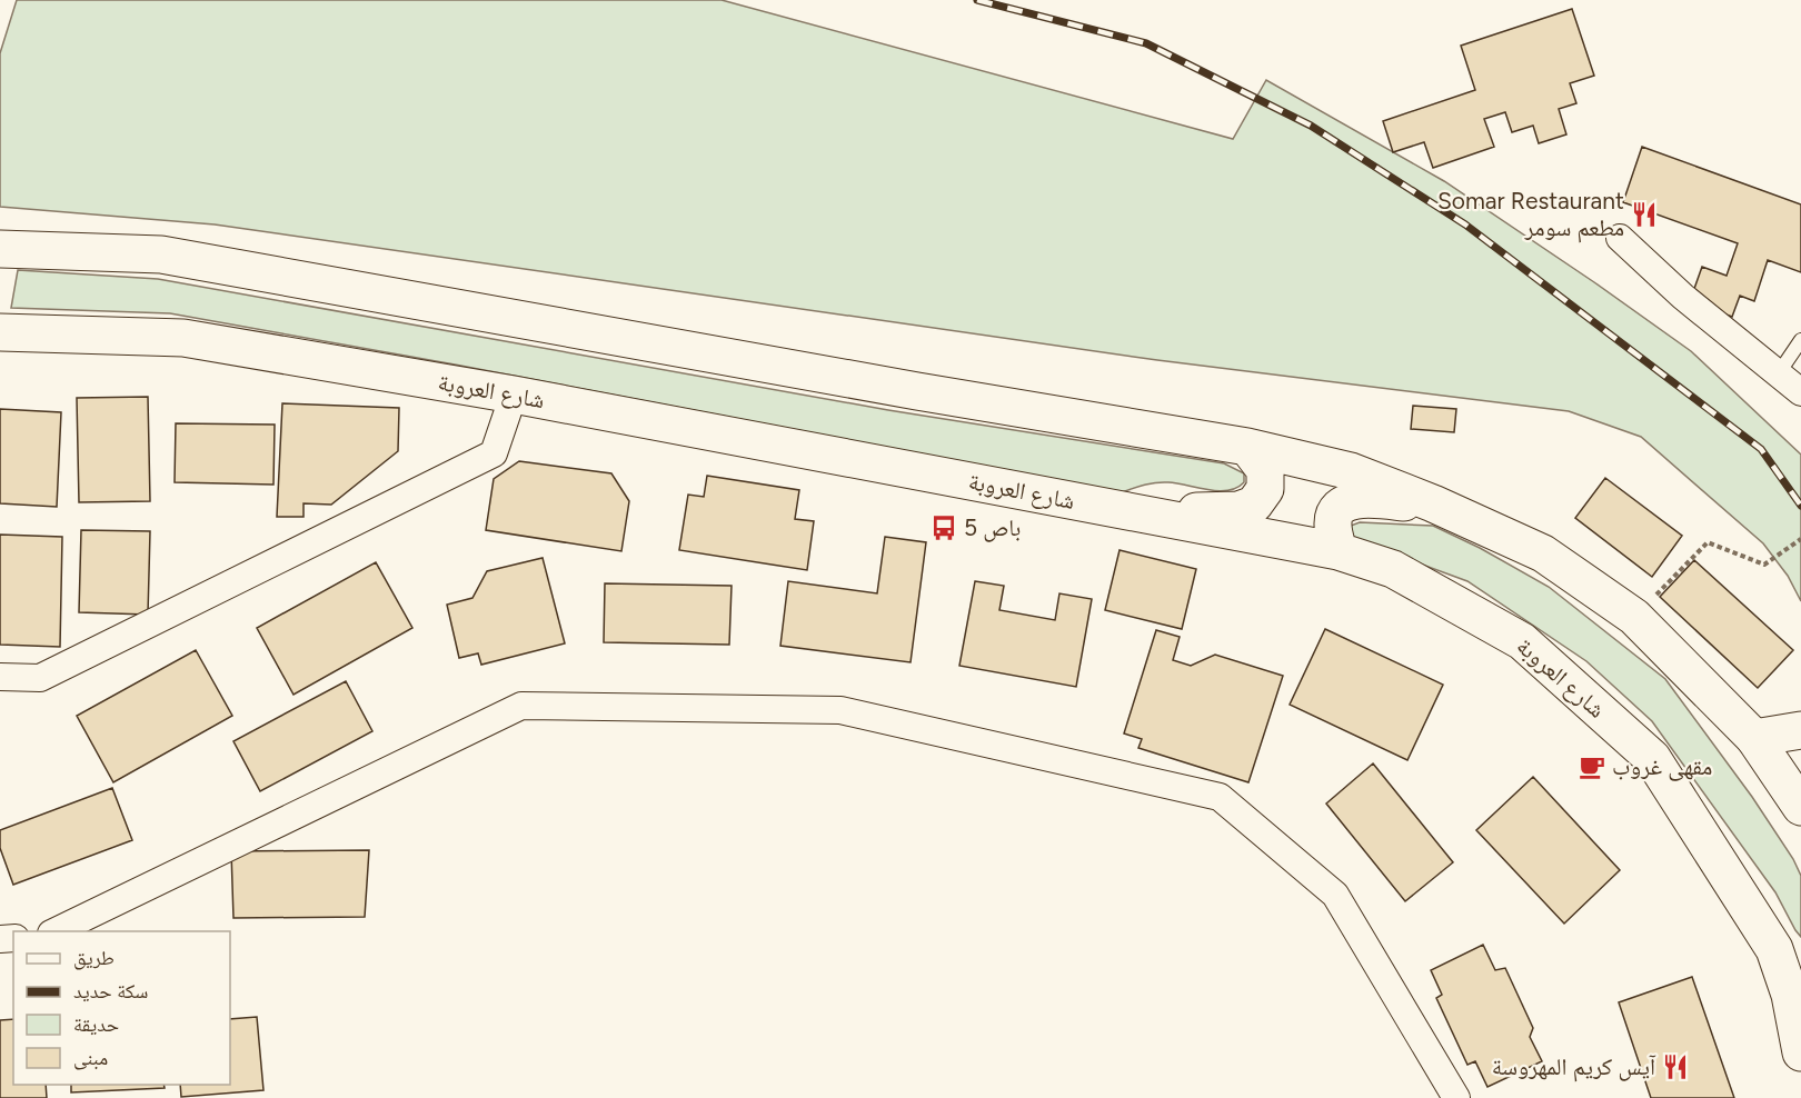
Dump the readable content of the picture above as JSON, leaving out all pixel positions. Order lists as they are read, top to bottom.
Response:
{
  "streets": {
    "main road": ["شارع العروبة"]
  },
  "places": {
    "restaurant": ["Somar Restaurant مطعم سومر", "آيس كريم المهروسة"],
    "bus stop": ["باص 5"],
    "cafe": ["مقهى غروب"]
  },
  "legend": [
    "طريق",
    "سكة حديد",
    "حديقة",
    "مبنى"
  ]
}
